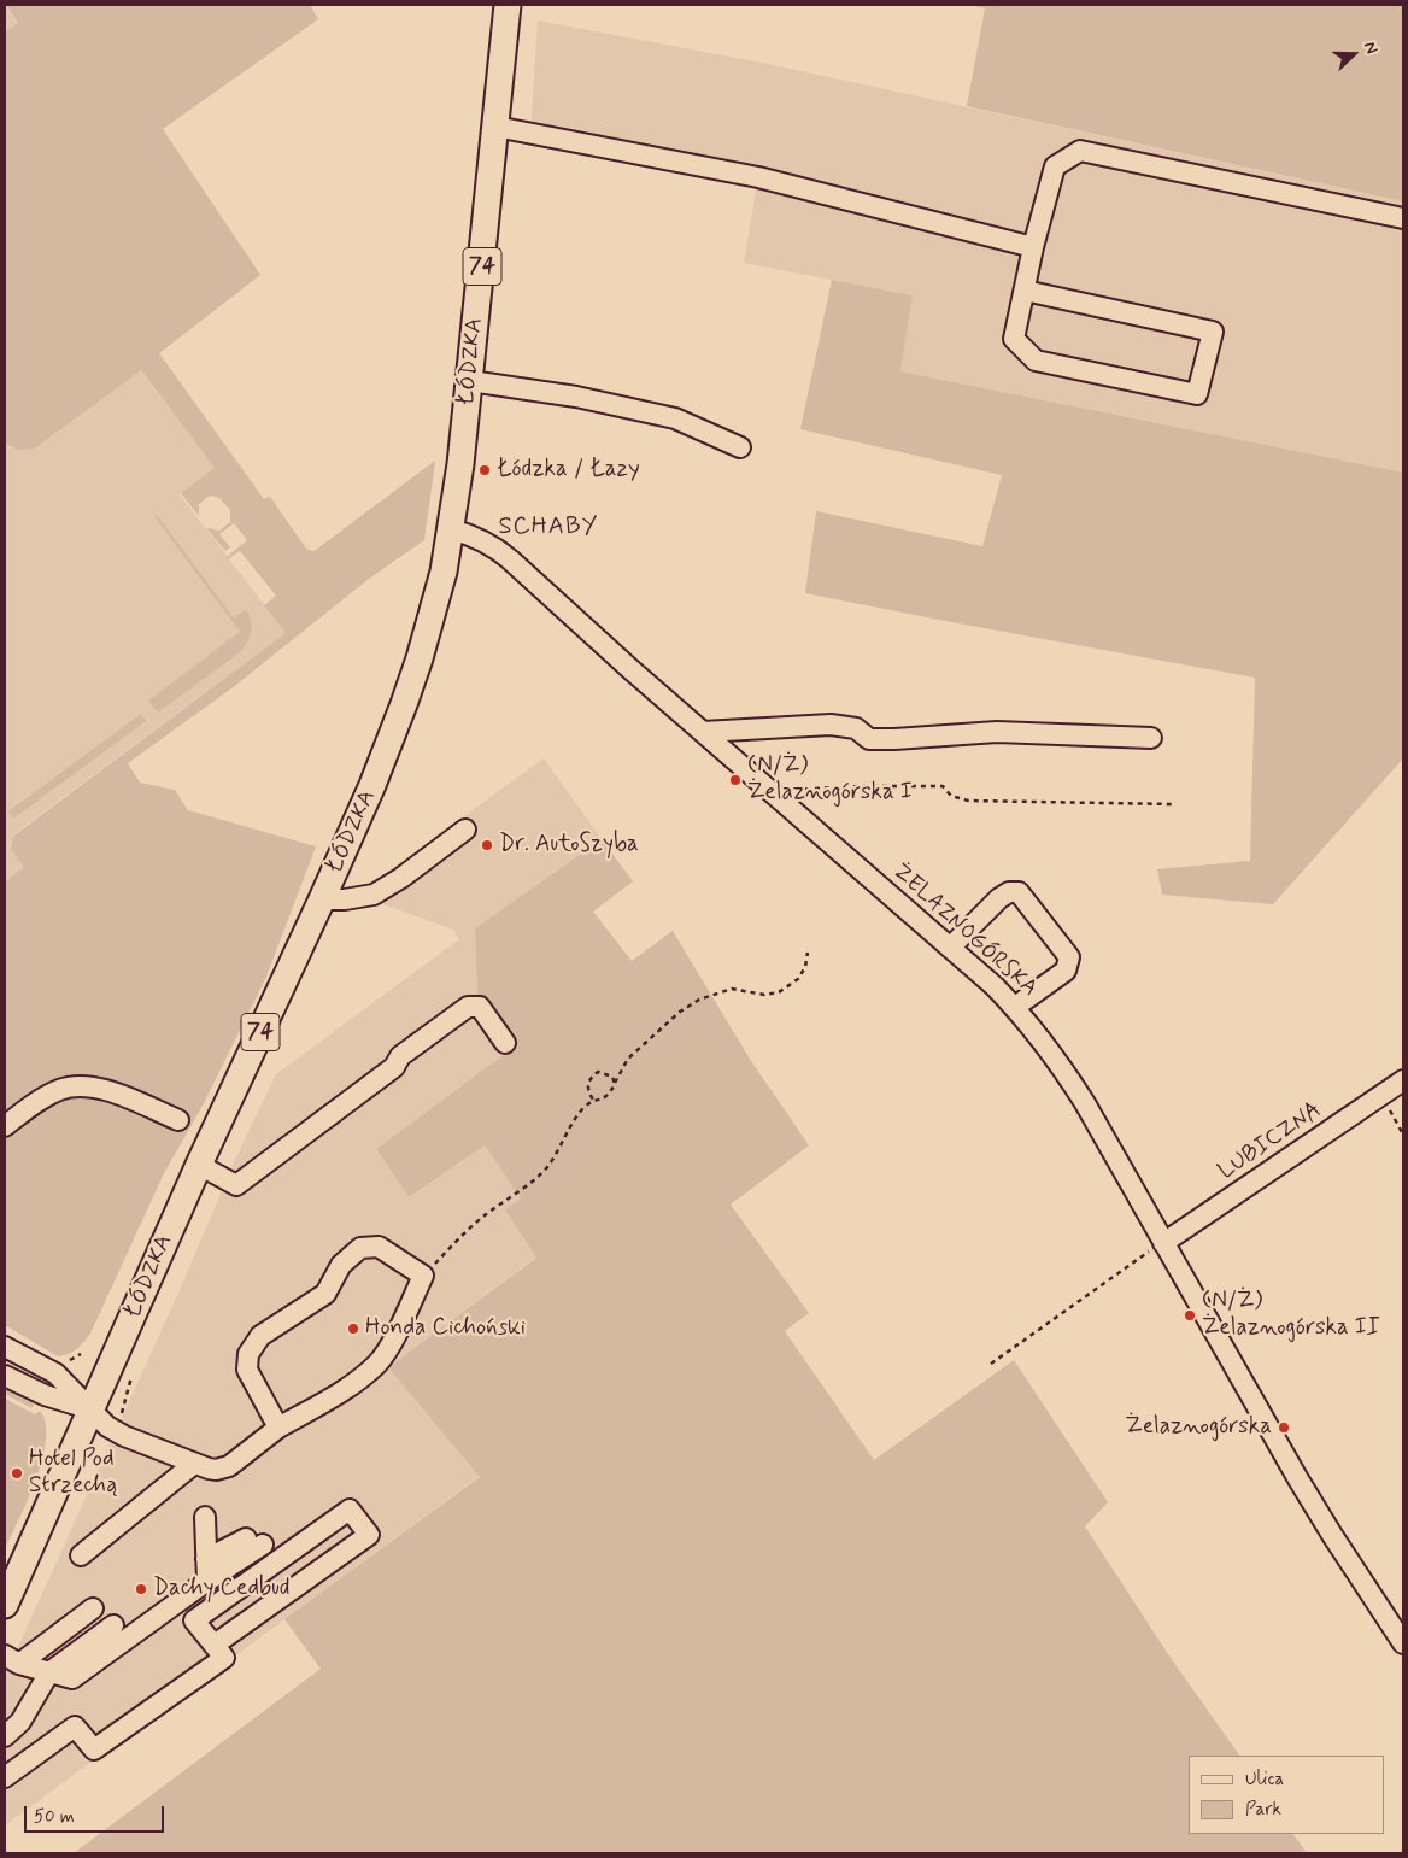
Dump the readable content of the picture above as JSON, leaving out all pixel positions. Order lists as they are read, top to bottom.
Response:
{
  "streets": {
    "main road": ["74", "ŁÓDZKA"],
    "street": ["ŻELAZNOGÓRSKA", "LUBICZNA"]
  },
  "crossings": [
    ["ŁÓDZKA", "ŻELAZNOGÓRSKA"],
    ["ŻELAZNOGÓRSKA", "LUBICZNA"]
  ],
  "districts": ["SCHABY"],
  "places": [
    "Łódzka / Łazy",
    "(N/Ż) Żelaznogórska I",
    "Dr. AutoSzyba",
    "(N/Ż) Żelaznogórska II",
    "Honda Cichoński",
    "Żelaznogórska",
    "Hotel Pod Strzechą",
    "Dachy Cedbud"
  ],
  "legend": ["Ulica", "Park"],
  "scale_bar": "50 m",
  "north": "right"
}
